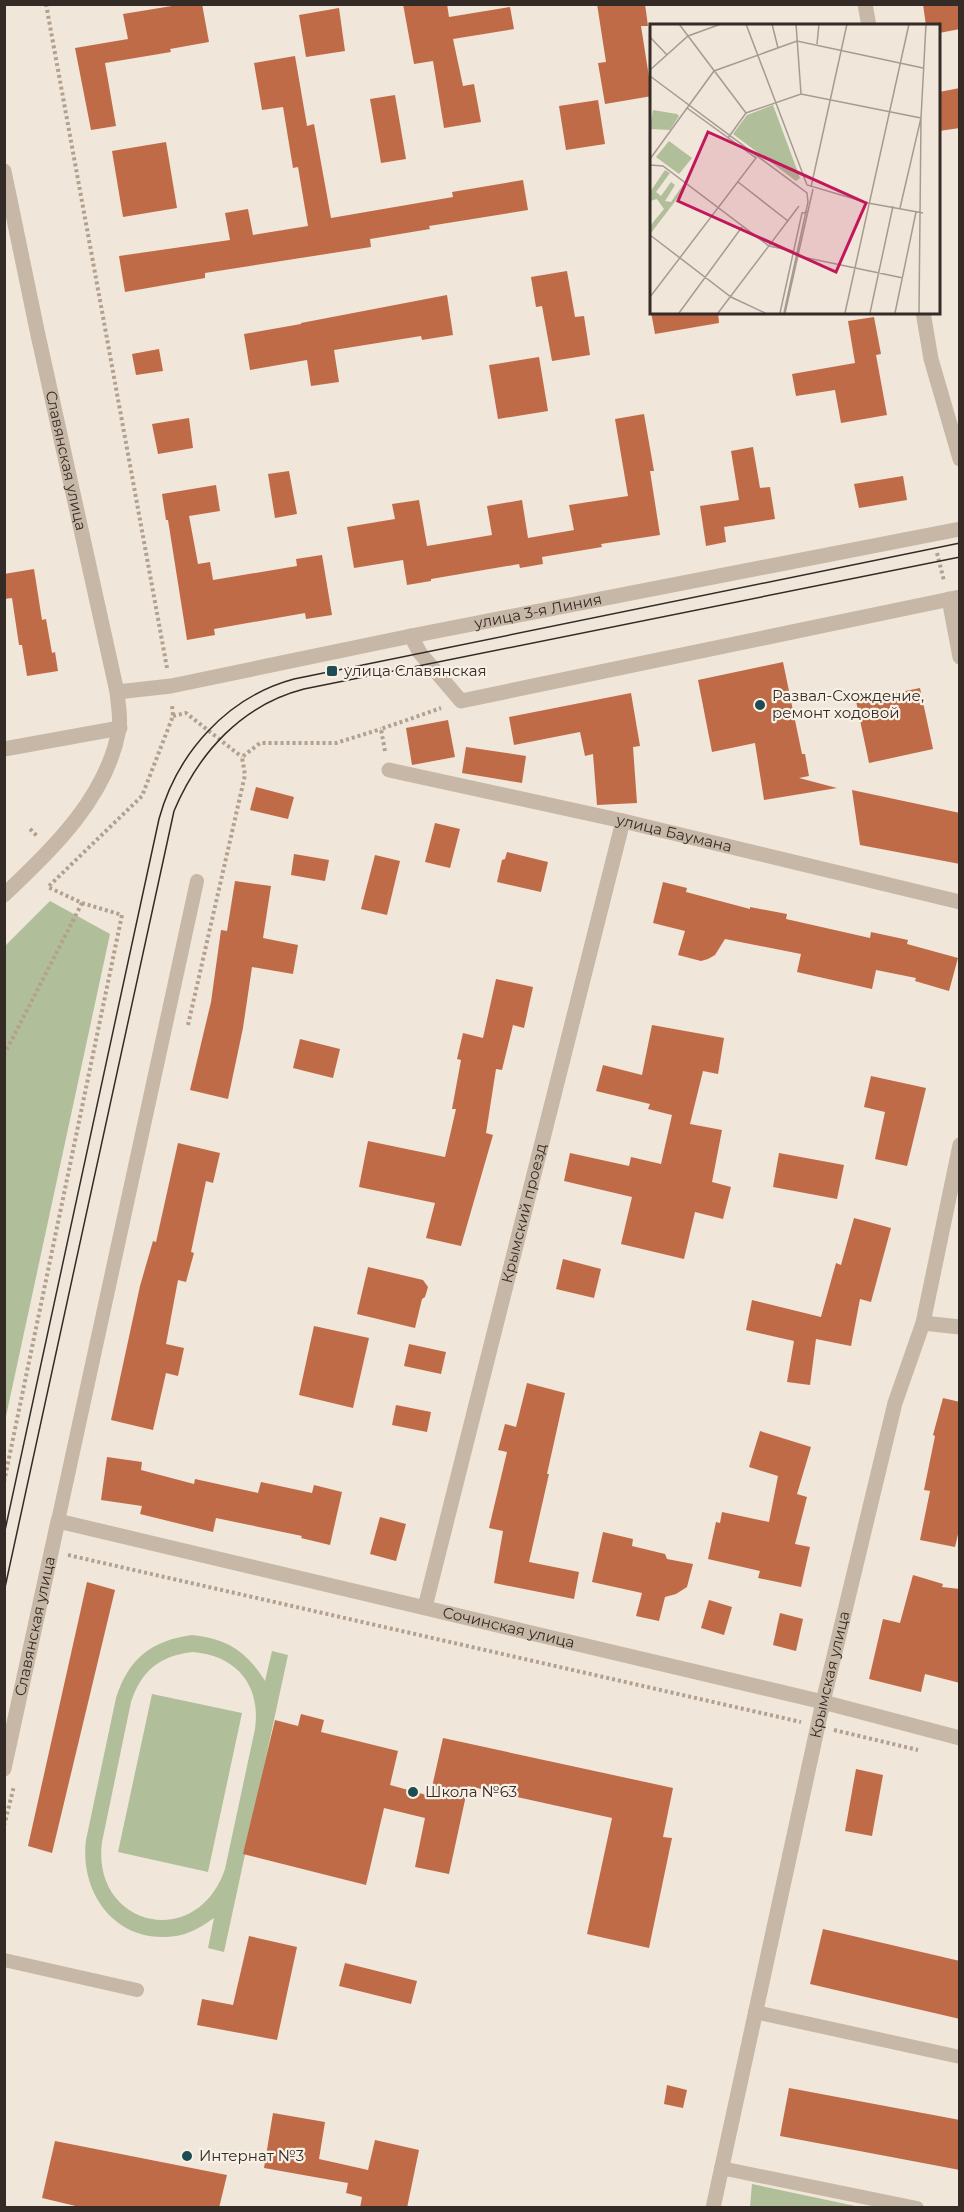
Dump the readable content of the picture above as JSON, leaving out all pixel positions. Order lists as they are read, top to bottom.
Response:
{
  "streets": {
    "street": [
      "Славянская улица",
      "улица 3-я Линия",
      "улица Баумана",
      "Крымский проезд",
      "Сочинская улица",
      "Крымская улица"
    ]
  },
  "crossings": [
    ["Славянская улица", "улица 3-я Линия"],
    ["Славянская улица", "Сочинская улица"],
    ["улица Баумана", "Крымский проезд"],
    ["Крымский проезд", "Сочинская улица"],
    ["Сочинская улица", "Крымская улица"]
  ],
  "places": {
    "transit": ["улица Славянская"],
    "other": ["Развал-Схождение, ремонт ходовой", "Школа №63", "Интернат №3"]
  }
}
